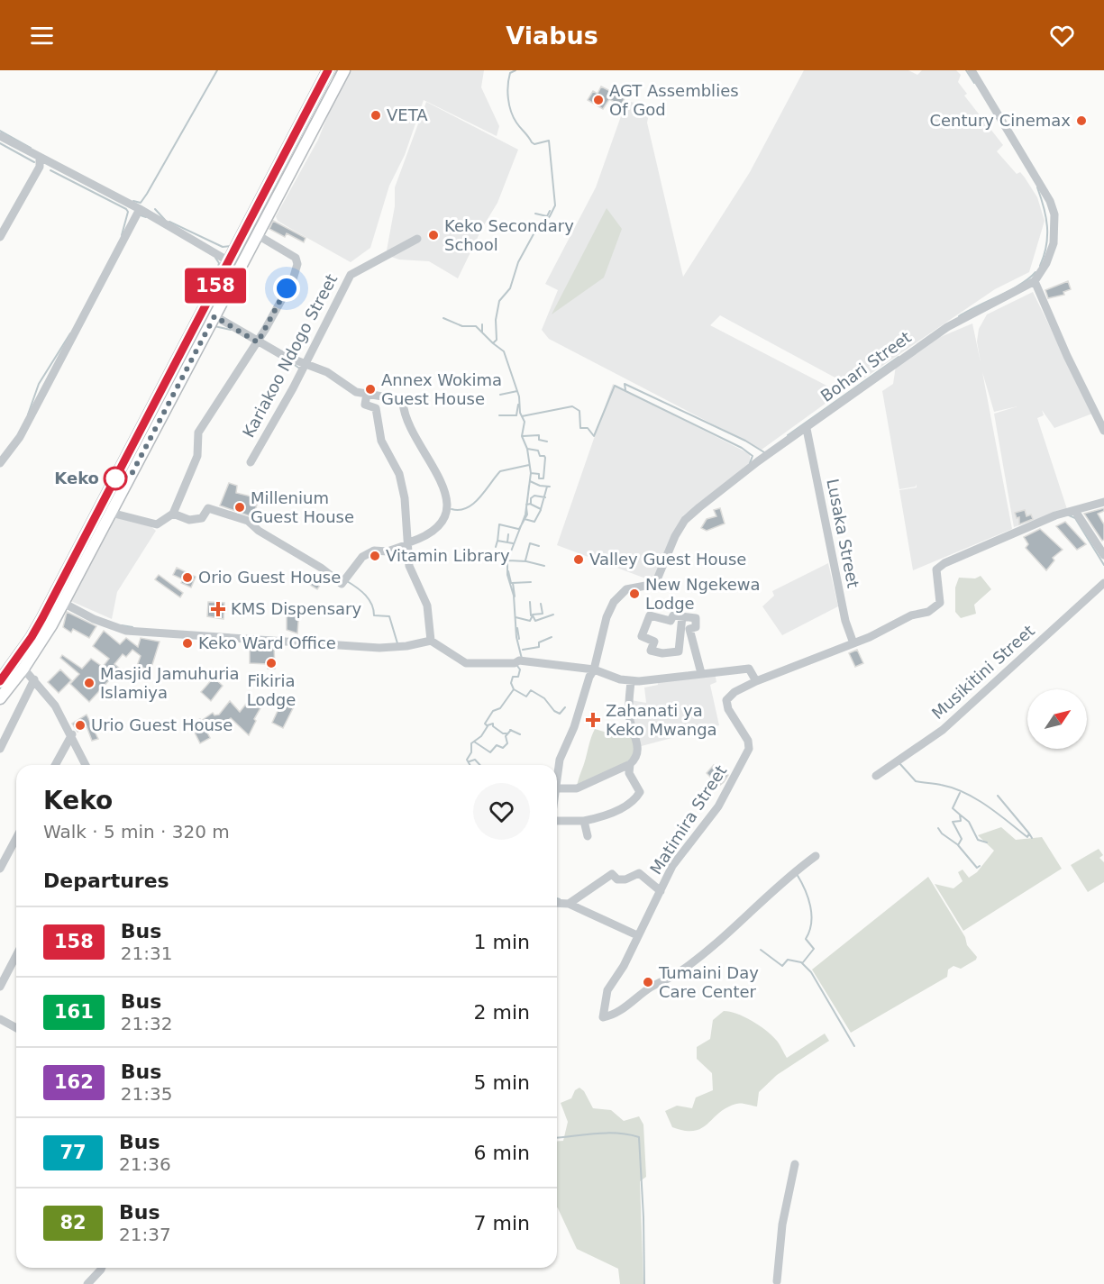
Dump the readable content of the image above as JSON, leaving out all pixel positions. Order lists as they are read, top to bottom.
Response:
{
  "streets": {
    "street": [
      "Kariakoo Ndogo Street",
      "Bohari Street",
      "Lusaka Street",
      "Musikitini Street",
      "Matimira Street"
    ]
  },
  "crossings": [
    ["Bohari Street", "Lusaka Street"]
  ],
  "places": {
    "other": [
      "AGT Assemblies Of God",
      "VETA",
      "Century Cinemax",
      "Keko Secondary School",
      "Annex Wokima Guest House",
      "Keko",
      "Millenium Guest House",
      "Vitamin Library",
      "Valley Guest House",
      "Orio Guest House",
      "New Ngekewa Lodge",
      "Keko Ward Office",
      "Fikiria Lodge",
      "Masjid Jamuhuria Islamiya",
      "Urio Guest House",
      "Tumaini Day Care Center"
    ],
    "health": ["KMS Dispensary", "Zahanati ya Keko Mwanga"]
  },
  "lines": ["bus line 158"],
  "north": "top right",
  "page": {
    "header": "Viabus",
    "on_map": "158",
    "heading": [
      ["Keko", "Walk · 5 min · 320 m"],
      "Departures"
    ],
    "list": [
      {
        "mark": "158",
        "name": "Bus",
        "note": "21:31",
        "value": "1 min"
      },
      {
        "mark": "161",
        "name": "Bus",
        "note": "21:32",
        "value": "2 min"
      },
      {
        "mark": "162",
        "name": "Bus",
        "note": "21:35",
        "value": "5 min"
      },
      {
        "mark": "77",
        "name": "Bus",
        "note": "21:36",
        "value": "6 min"
      },
      {
        "mark": "82",
        "name": "Bus",
        "note": "21:37",
        "value": "7 min"
      }
    ]
  }
}
